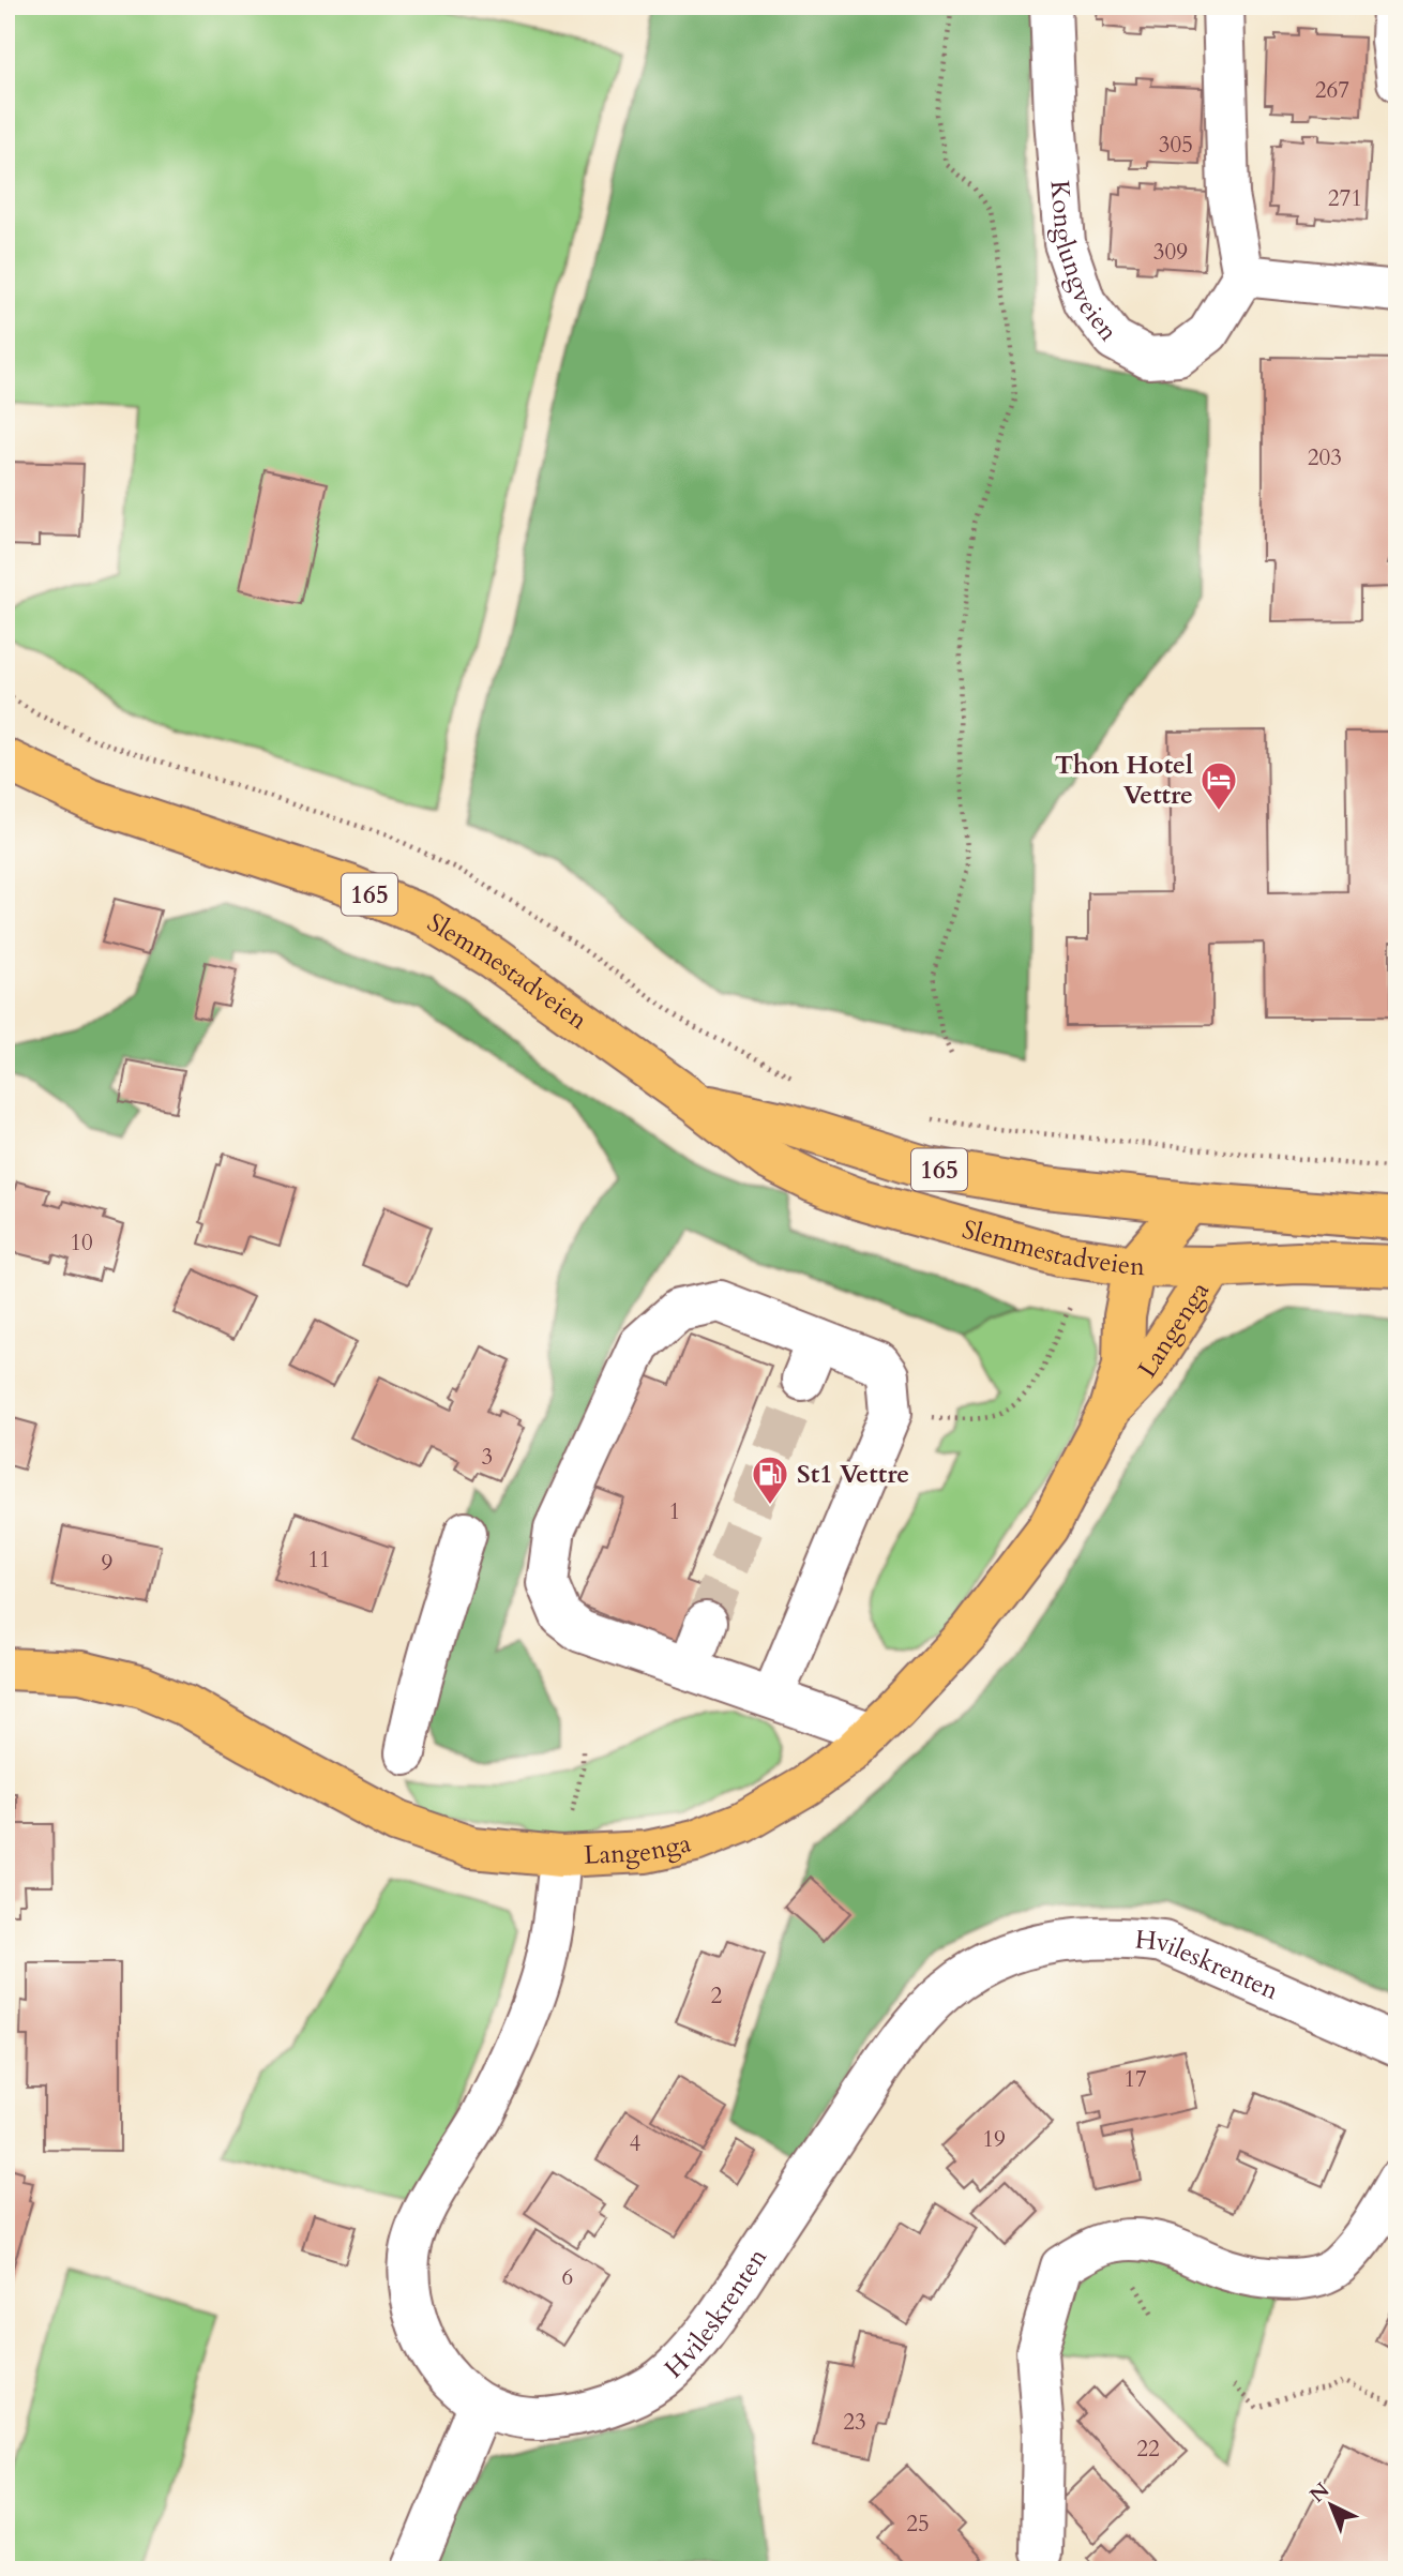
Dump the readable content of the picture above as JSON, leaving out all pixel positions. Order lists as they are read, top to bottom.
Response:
{
  "streets": {
    "main road": ["165", "Slemmestadveien", "Langenga"],
    "street": ["Konglungveien", "Hvileskrenten"]
  },
  "crossings": [
    ["Slemmestadveien", "Langenga"],
    ["Langenga", "Hvileskrenten"]
  ],
  "places": {
    "hotel": ["Thon Hotel Vettre"],
    "fuel station": ["St1 Vettre"]
  },
  "house_numbers": [
    "267",
    "305",
    "271",
    "309",
    "203",
    "10",
    "3",
    "1",
    "11",
    "9",
    "2",
    "17",
    "19",
    "4",
    "6",
    "23",
    "22",
    "25"
  ],
  "north": "top left"
}
